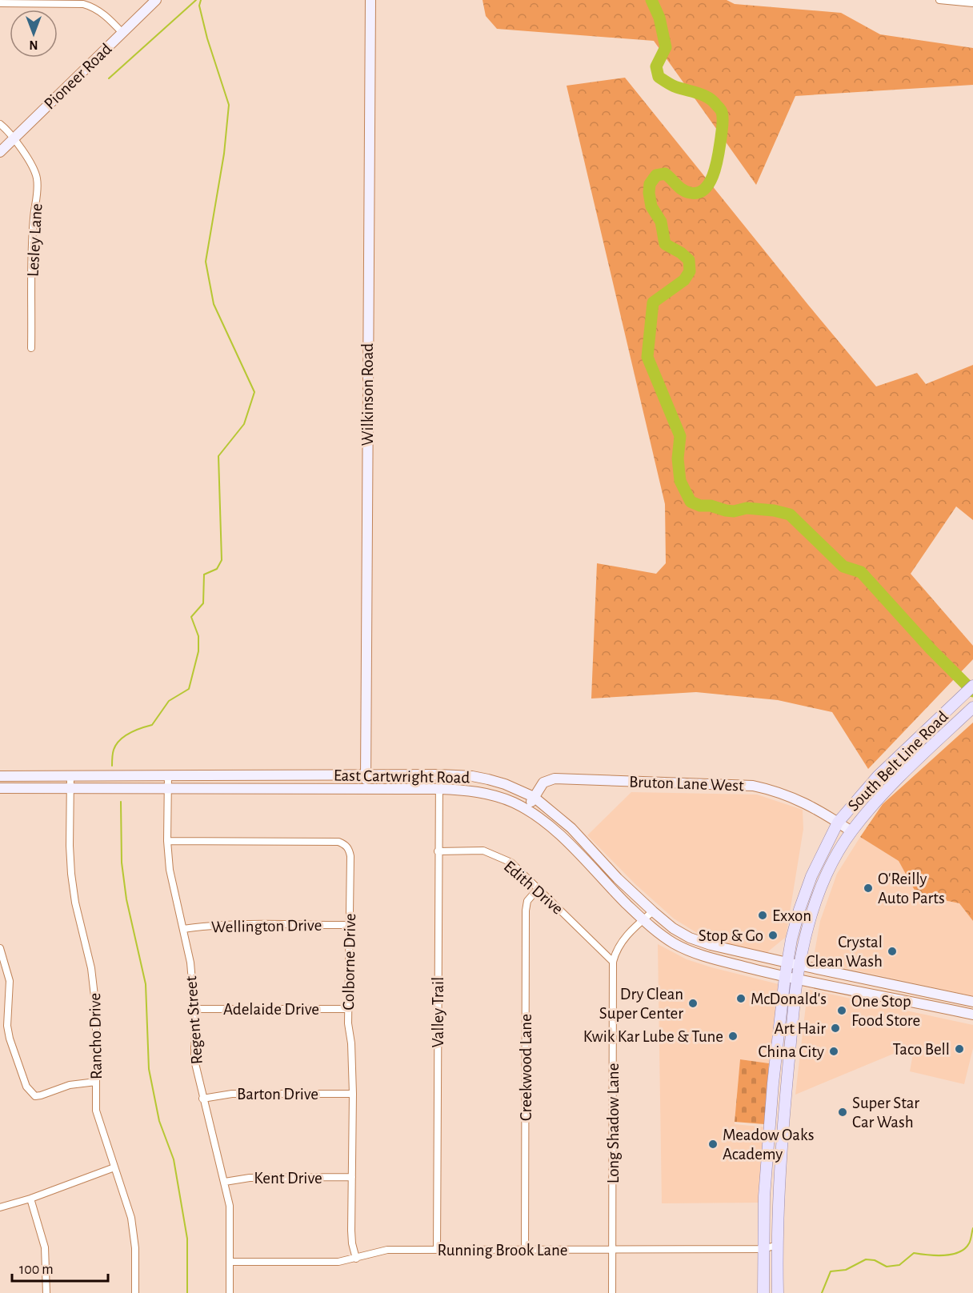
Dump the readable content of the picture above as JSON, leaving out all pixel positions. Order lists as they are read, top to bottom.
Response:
{
  "streets": {
    "main road": [
      "Pioneer Road",
      "Wilkinson Road",
      "South Belt Line Road",
      "East Cartwright Road",
      "Bruton Lane West"
    ],
    "street": [
      "Lesley Lane",
      "Edith Drive",
      "Wellington Drive",
      "Colborne Drive",
      "Adelaide Drive",
      "Valley Trail",
      "Regent Street",
      "Rancho Drive",
      "Creekwood Lane",
      "Barton Drive",
      "Long Shadow Lane",
      "Kent Drive",
      "Running Brook Lane"
    ]
  },
  "crossings": [
    ["Pioneer Road", "Lesley Lane"],
    ["Wilkinson Road", "East Cartwright Road"],
    ["South Belt Line Road", "East Cartwright Road"],
    ["South Belt Line Road", "Bruton Lane West"],
    ["South Belt Line Road", "Running Brook Lane"],
    ["East Cartwright Road", "Bruton Lane West"],
    ["East Cartwright Road", "Valley Trail"],
    ["East Cartwright Road", "Regent Street"],
    ["East Cartwright Road", "Rancho Drive"],
    ["East Cartwright Road", "Long Shadow Lane"],
    ["Edith Drive", "Valley Trail"],
    ["Edith Drive", "Creekwood Lane"],
    ["Edith Drive", "Long Shadow Lane"],
    ["Wellington Drive", "Colborne Drive"],
    ["Wellington Drive", "Regent Street"],
    ["Colborne Drive", "Adelaide Drive"],
    ["Colborne Drive", "Regent Street"],
    ["Colborne Drive", "Barton Drive"],
    ["Colborne Drive", "Kent Drive"],
    ["Colborne Drive", "Running Brook Lane"],
    ["Adelaide Drive", "Regent Street"],
    ["Valley Trail", "Running Brook Lane"],
    ["Regent Street", "Barton Drive"],
    ["Regent Street", "Kent Drive"],
    ["Regent Street", "Running Brook Lane"],
    ["Creekwood Lane", "Running Brook Lane"],
    ["Long Shadow Lane", "Running Brook Lane"]
  ],
  "places": [
    "O'Reilly Auto Parts",
    "Exxon",
    "Stop & Go",
    "Crystal Clean Wash",
    "McDonald's",
    "Dry Clean Super Center",
    "One Stop Food Store",
    "Art Hair",
    "Kwik Kar Lube & Tune",
    "Taco Bell",
    "China City",
    "Super Star Car Wash",
    "Meadow Oaks Academy"
  ],
  "scale_bar": "100 m",
  "north": "bottom"
}
